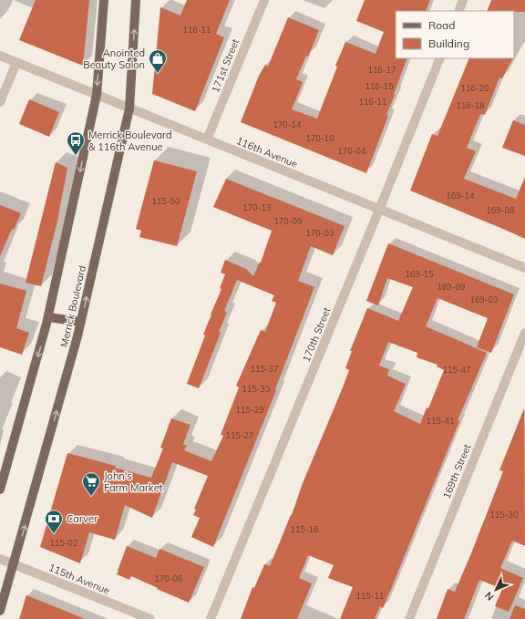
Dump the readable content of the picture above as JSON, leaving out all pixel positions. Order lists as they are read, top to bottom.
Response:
{
  "streets": {
    "main road": ["Merrick Boulevard"],
    "street": [
      "171st Street",
      "116th Avenue",
      "170th Street",
      "169th Street",
      "115th Avenue"
    ]
  },
  "crossings": [
    ["171st Street", "116th Avenue"],
    ["116th Avenue", "Merrick Boulevard"],
    ["116th Avenue", "170th Street"],
    ["Merrick Boulevard", "115th Avenue"]
  ],
  "places": {
    "shop": ["Anointed Beauty Salon"],
    "bus stop": ["Merrick Boulevard & 116th Avenue"],
    "supermarket": ["John's Farm Market"],
    "bank": ["Carver"]
  },
  "house_numbers": [
    "116-11",
    "116-17",
    "116-15",
    "116-20",
    "116-11",
    "116-18",
    "170-14",
    "170-10",
    "170-04",
    "169-14",
    "115-50",
    "170-13",
    "169-08",
    "170-09",
    "170-03",
    "169-15",
    "169-09",
    "169-03",
    "115-37",
    "115-47",
    "115-33",
    "115-29",
    "115-41",
    "115-27",
    "115-30",
    "115-16",
    "115-02",
    "170-06",
    "115-11"
  ],
  "legend": ["Road", "Building"],
  "north": "bottom left"
}
